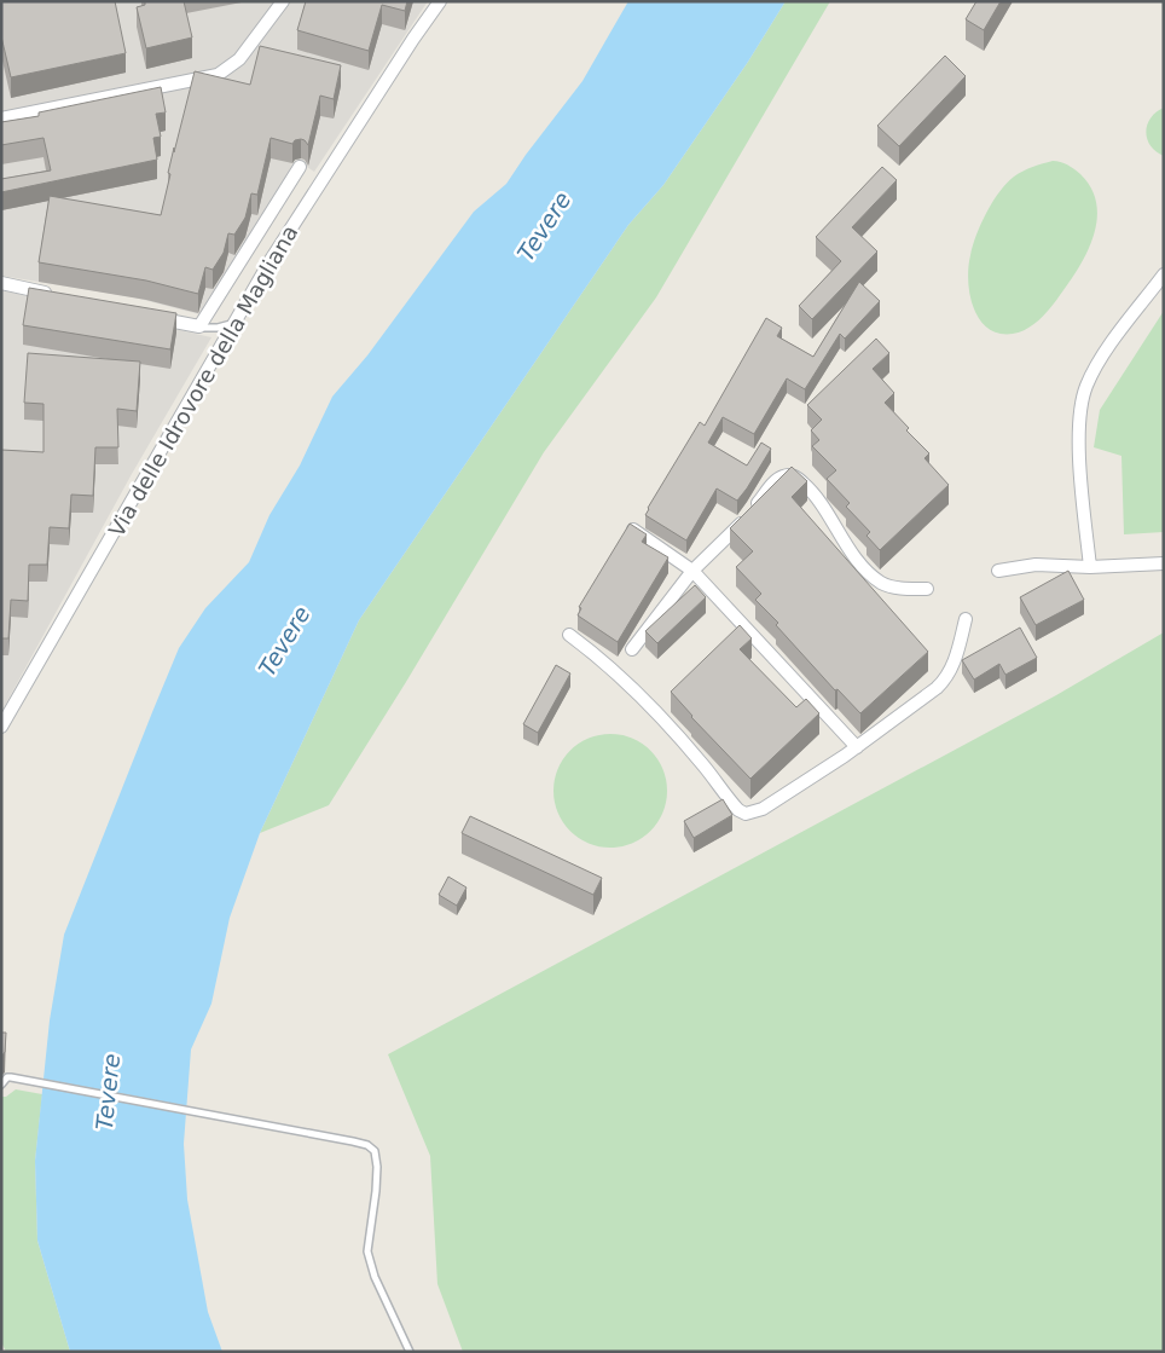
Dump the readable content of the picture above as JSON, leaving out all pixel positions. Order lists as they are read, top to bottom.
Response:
{
  "streets": {
    "street": ["Via delle Idrovore della Magliana"]
  },
  "water": ["Tevere"]
}
